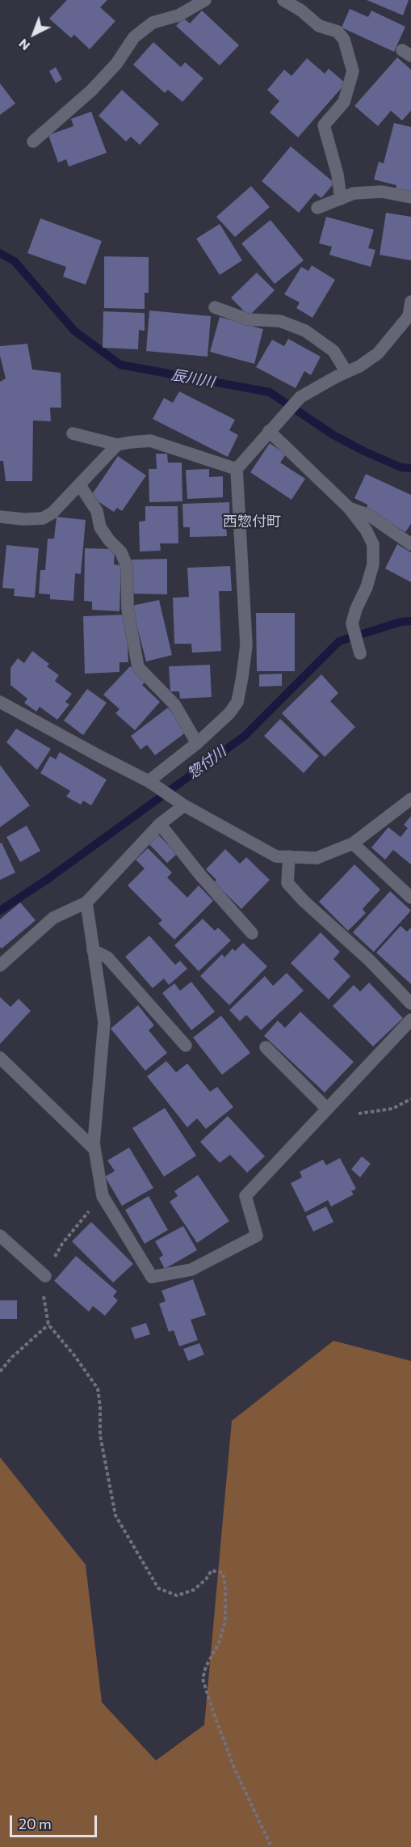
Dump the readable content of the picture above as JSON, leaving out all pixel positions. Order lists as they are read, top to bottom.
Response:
{
  "districts": ["西惣付町"],
  "water": ["辰川川", "惣付川"],
  "scale_bar": "20 m",
  "north": "bottom left"
}
